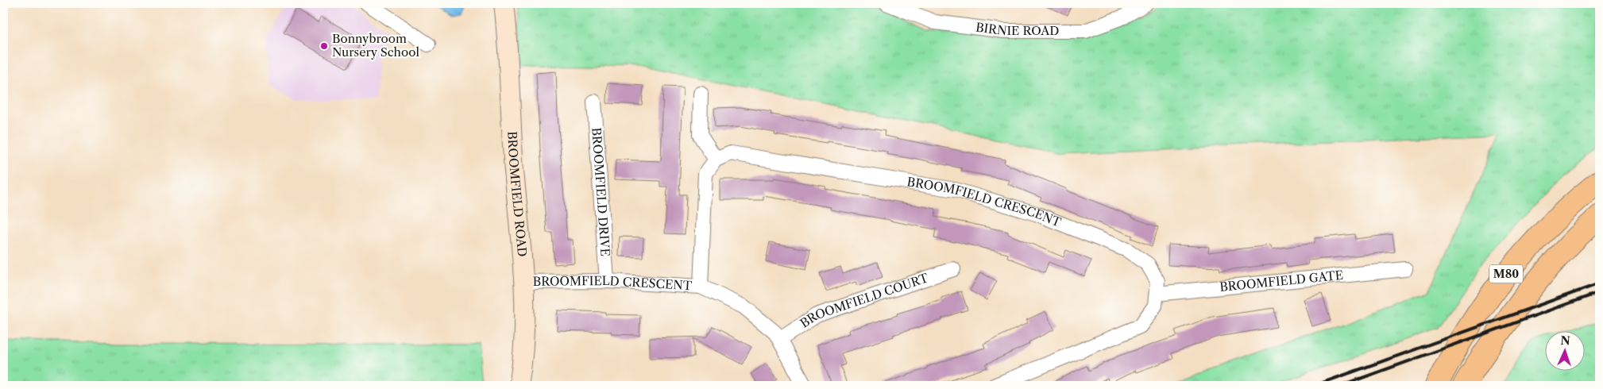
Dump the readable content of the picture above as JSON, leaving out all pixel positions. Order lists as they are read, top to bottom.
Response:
{
  "streets": {
    "highway": ["M80"],
    "street": [
      "BIRNIE ROAD",
      "BROOMFIELD DRIVE",
      "BROOMFIELD ROAD",
      "BROOMFIELD CRESCENT",
      "BROOMFIELD GATE",
      "BROOMFIELD COURT"
    ]
  },
  "crossings": [
    ["BROOMFIELD DRIVE", "BROOMFIELD CRESCENT"],
    ["BROOMFIELD ROAD", "BROOMFIELD CRESCENT"],
    ["BROOMFIELD CRESCENT", "BROOMFIELD GATE"],
    ["BROOMFIELD CRESCENT", "BROOMFIELD COURT"]
  ],
  "places": ["Bonnybroom Nursery School"],
  "north": "top"
}
